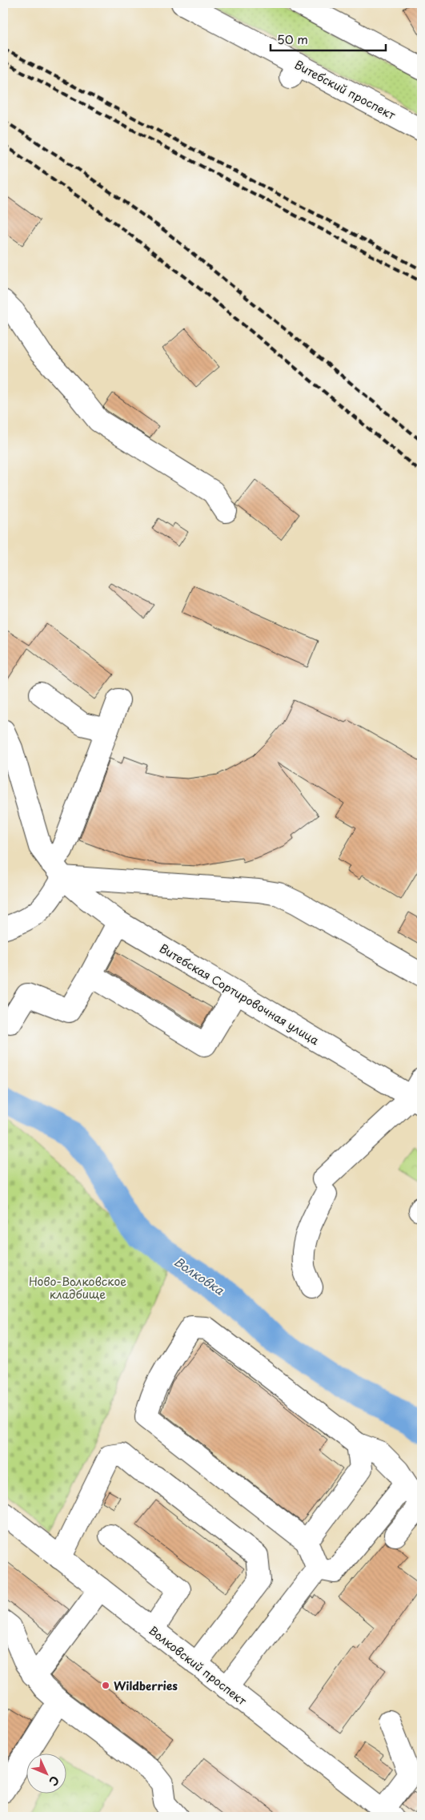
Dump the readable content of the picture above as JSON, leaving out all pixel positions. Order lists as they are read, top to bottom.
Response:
{
  "streets": {
    "street": ["Витебский проспект", "Витебская Сортировочная улица", "Волковский проспект"]
  },
  "water": ["Волковка"],
  "parks": ["Ново-Волковское кладбище"],
  "places": ["Wildberries"],
  "scale_bar": "50 m",
  "north": "bottom right"
}
